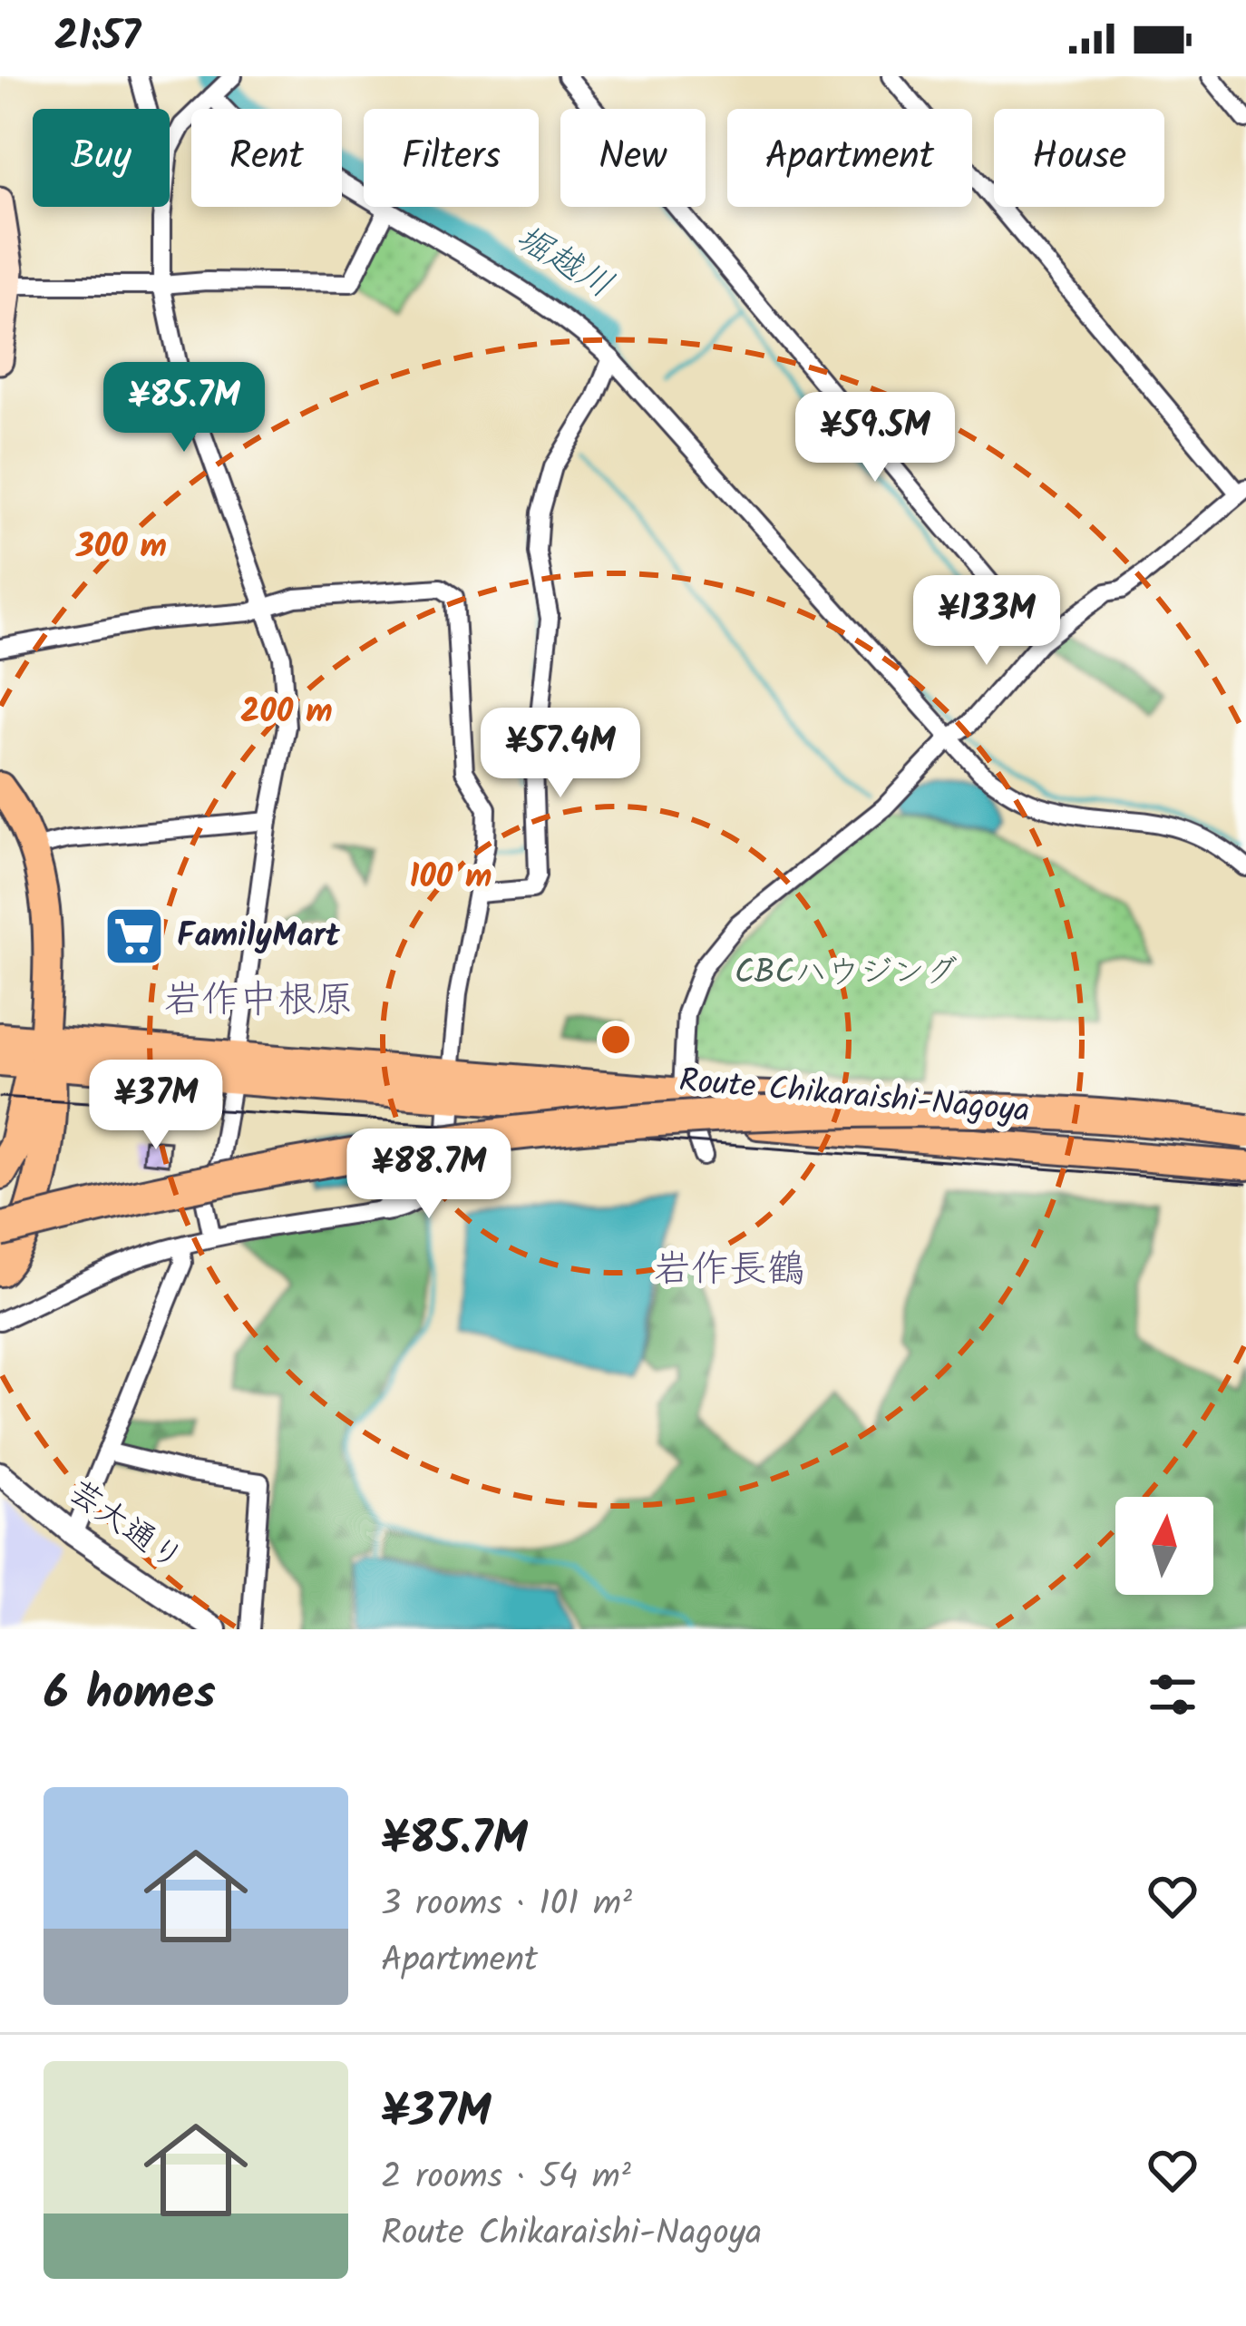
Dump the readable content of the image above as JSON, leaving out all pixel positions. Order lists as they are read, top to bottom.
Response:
{
  "streets": {
    "main road": ["Route Chikaraishi-Nagoya"],
    "street": ["芸大通り"]
  },
  "districts": ["岩作中根原", "岩作長鶴"],
  "water": ["堀越川"],
  "parks": ["CBCハウジング"],
  "places": {
    "supermarket": ["FamilyMart"]
  },
  "north": "top",
  "page": {
    "status": "21:57",
    "chip": [
      "Buy",
      "Rent",
      "Filters",
      "New",
      "Apartment",
      "House"
    ],
    "price": [
      "¥85.7M",
      "¥59.5M",
      "¥133M",
      "¥57.4M",
      "¥37M",
      "¥88.7M"
    ],
    "heading": "6 homes",
    "list": [
      {
        "name": "¥85.7M",
        "note": "3 rooms · 101 m² · Apartment"
      },
      {
        "name": "¥37M",
        "note": "2 rooms · 54 m² · Route Chikaraishi-Nagoya"
      }
    ]
  },
  "rings": ["300 m", "200 m", "100 m"]
}
